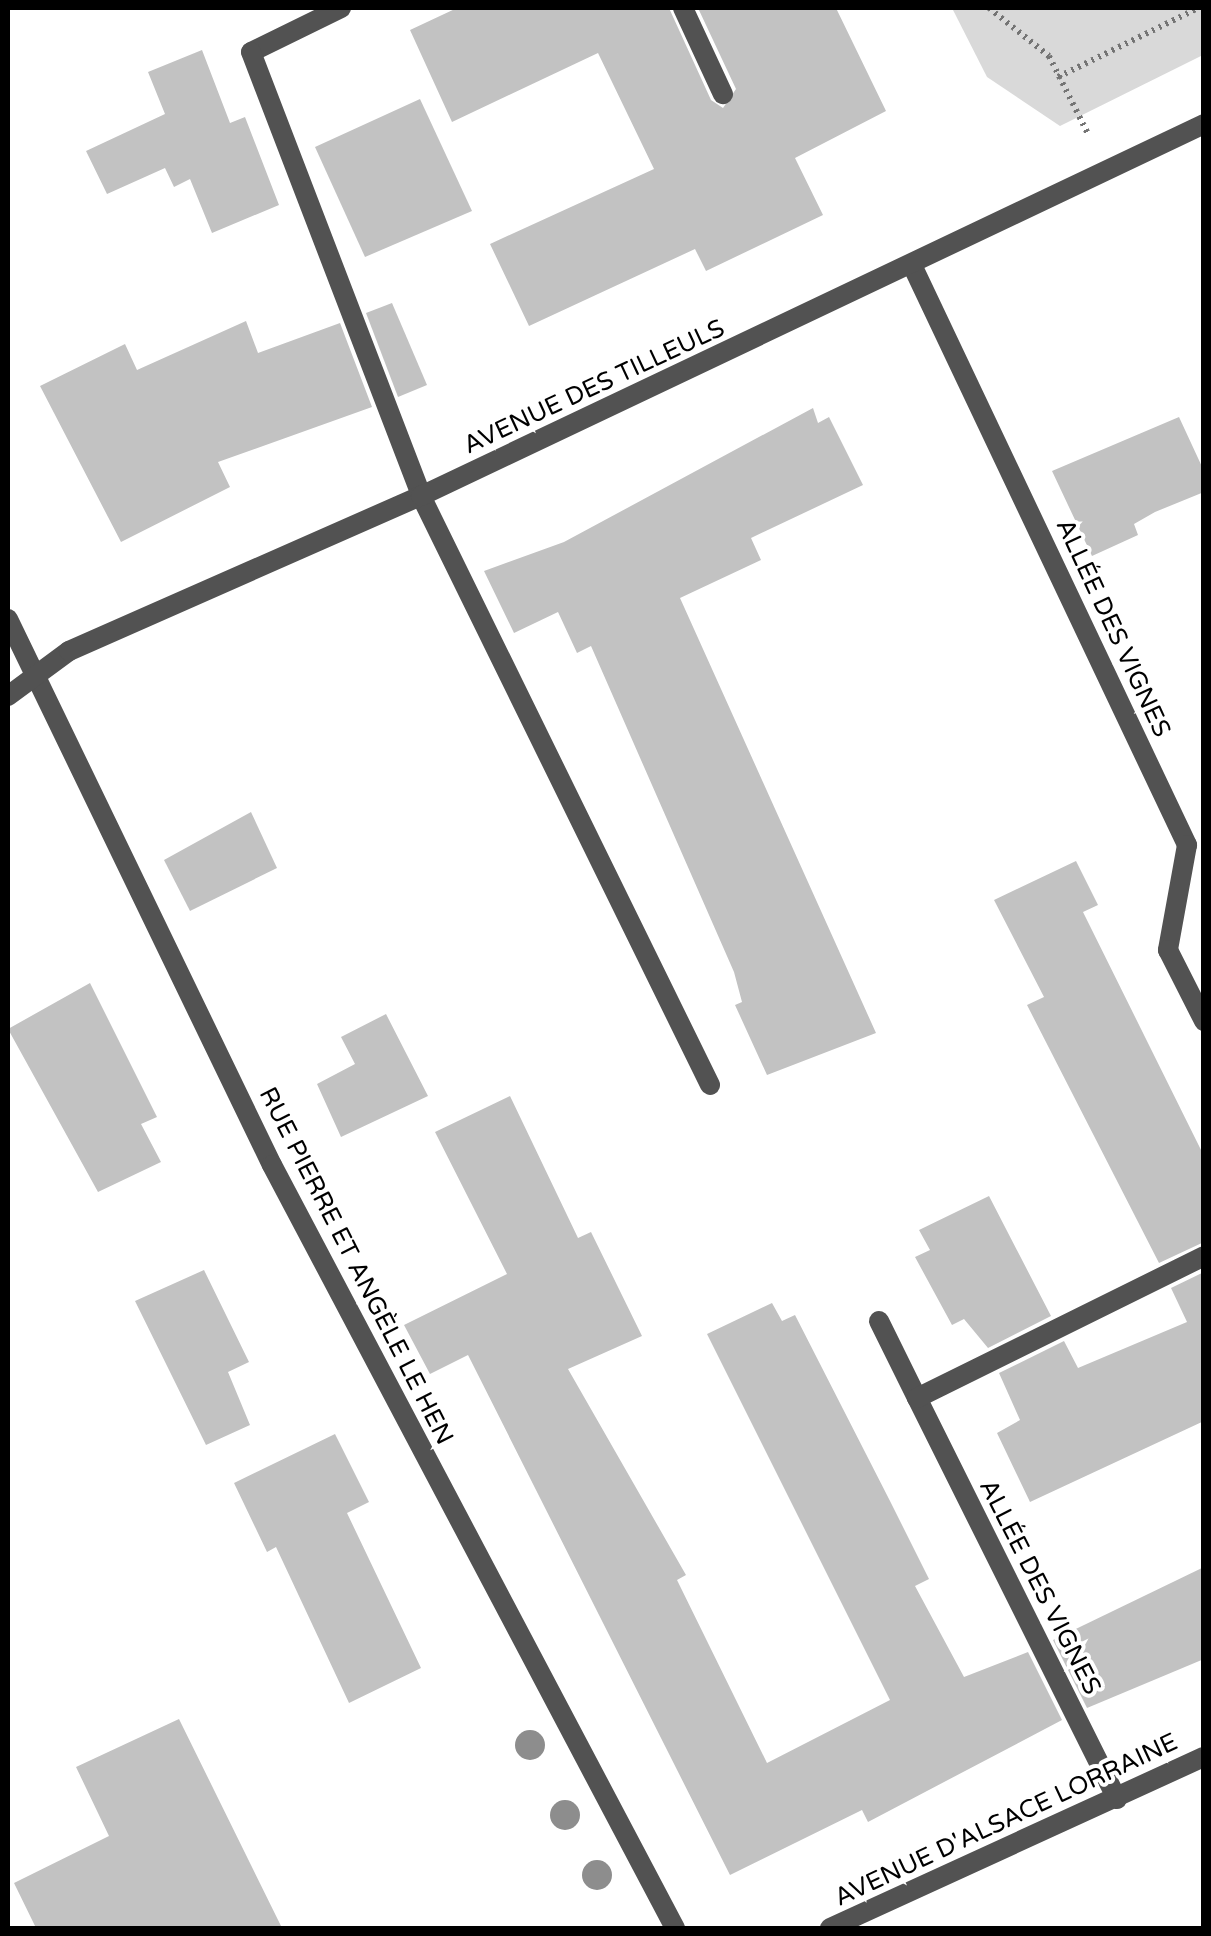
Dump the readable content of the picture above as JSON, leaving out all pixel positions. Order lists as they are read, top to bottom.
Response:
{
  "streets": {
    "street": [
      "AVENUE DES TILLEULS",
      "ALLÉE DES VIGNES",
      "RUE PIERRE ET ANGÈLE LE HEN",
      "AVENUE D'ALSACE LORRAINE"
    ]
  },
  "crossings": [
    ["AVENUE DES TILLEULS", "ALLÉE DES VIGNES"],
    ["AVENUE DES TILLEULS", "RUE PIERRE ET ANGÈLE LE HEN"],
    ["ALLÉE DES VIGNES", "AVENUE D'ALSACE LORRAINE"]
  ]
}
